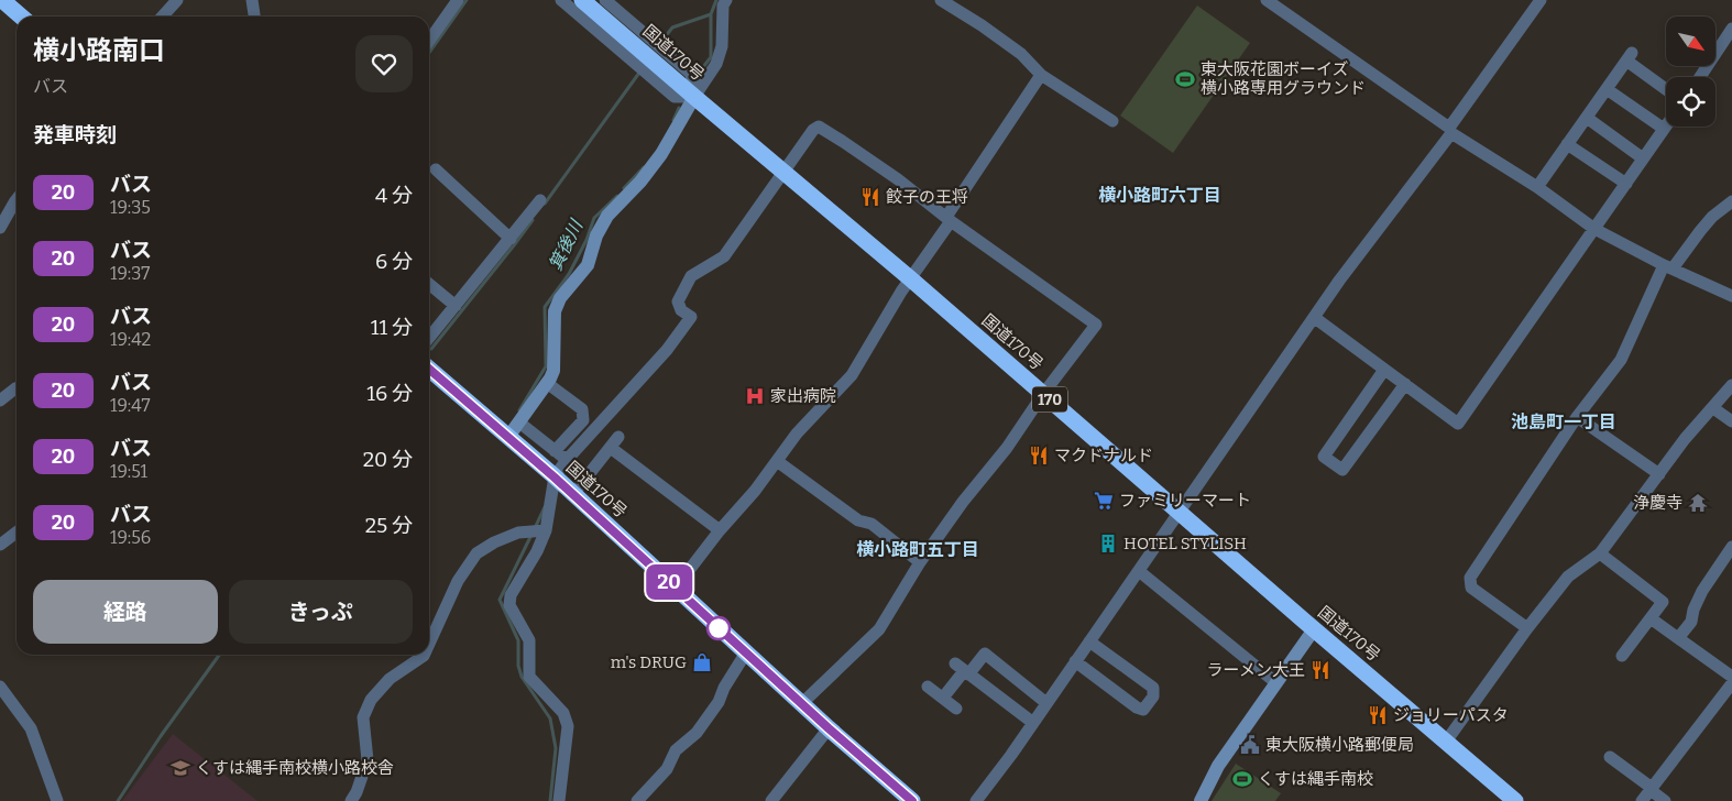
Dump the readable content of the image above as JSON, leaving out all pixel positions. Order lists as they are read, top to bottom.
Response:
{
  "streets": {
    "highway": ["国道170号", "170"]
  },
  "districts": ["横小路町六丁目", "池島町一丁目", "横小路町五丁目"],
  "water": ["箕後川"],
  "places": {
    "sports": ["東大阪花園ボーイズ 横小路専用グラウンド", "くすは縄手南校"],
    "restaurant": [
      "餃子の王将",
      "マクドナルド",
      "ラーメン大王",
      "ジョリーパスタ"
    ],
    "hospital": ["家出病院"],
    "supermarket": ["ファミリーマート"],
    "temple": ["浄慶寺"],
    "building": ["HOTEL STYLISH"],
    "shop": ["m's DRUG"],
    "public building": ["東大阪横小路郵便局"],
    "school or university": ["くすは縄手南校横小路校舎"]
  },
  "lines": ["bus line 20"],
  "north": "bottom right",
  "page": {
    "on_map": "20",
    "heading": [
      ["横小路南口", "バス"],
      "発車時刻"
    ],
    "list": [
      {
        "mark": "20",
        "name": "バス",
        "note": "19:35",
        "value": "4 分"
      },
      {
        "mark": "20",
        "name": "バス",
        "note": "19:37",
        "value": "6 分"
      },
      {
        "mark": "20",
        "name": "バス",
        "note": "19:42",
        "value": "11 分"
      },
      {
        "mark": "20",
        "name": "バス",
        "note": "19:47",
        "value": "16 分"
      },
      {
        "mark": "20",
        "name": "バス",
        "note": "19:51",
        "value": "20 分"
      },
      {
        "mark": "20",
        "name": "バス",
        "note": "19:56",
        "value": "25 分"
      }
    ],
    "buttons": ["経路", "きっぷ"]
  }
}
